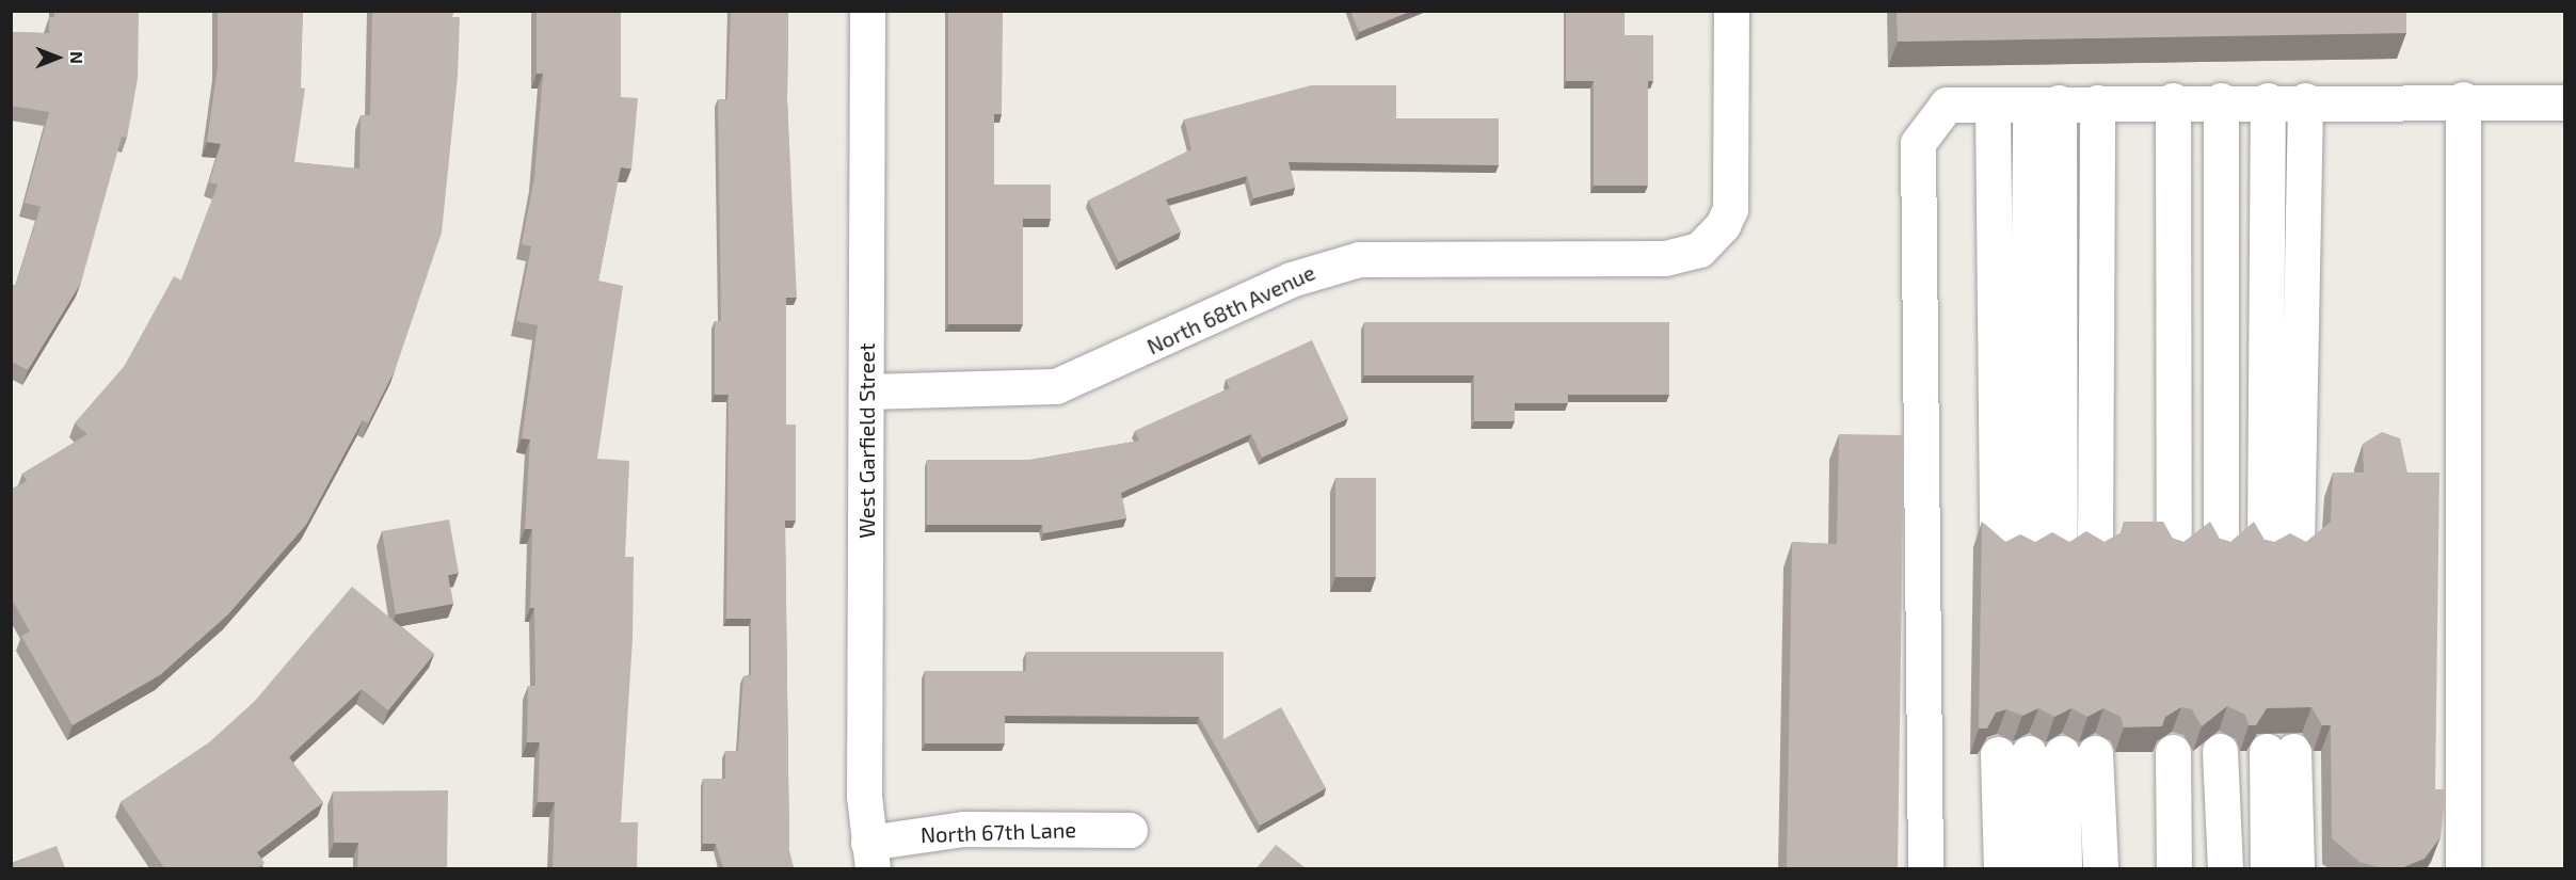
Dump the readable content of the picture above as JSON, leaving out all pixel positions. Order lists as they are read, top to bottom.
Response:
{
  "streets": {
    "street": ["North 68th Avenue", "West Garfield Street", "North 67th Lane"]
  },
  "crossings": [
    ["North 68th Avenue", "West Garfield Street"],
    ["West Garfield Street", "North 67th Lane"]
  ],
  "north": "right"
}
